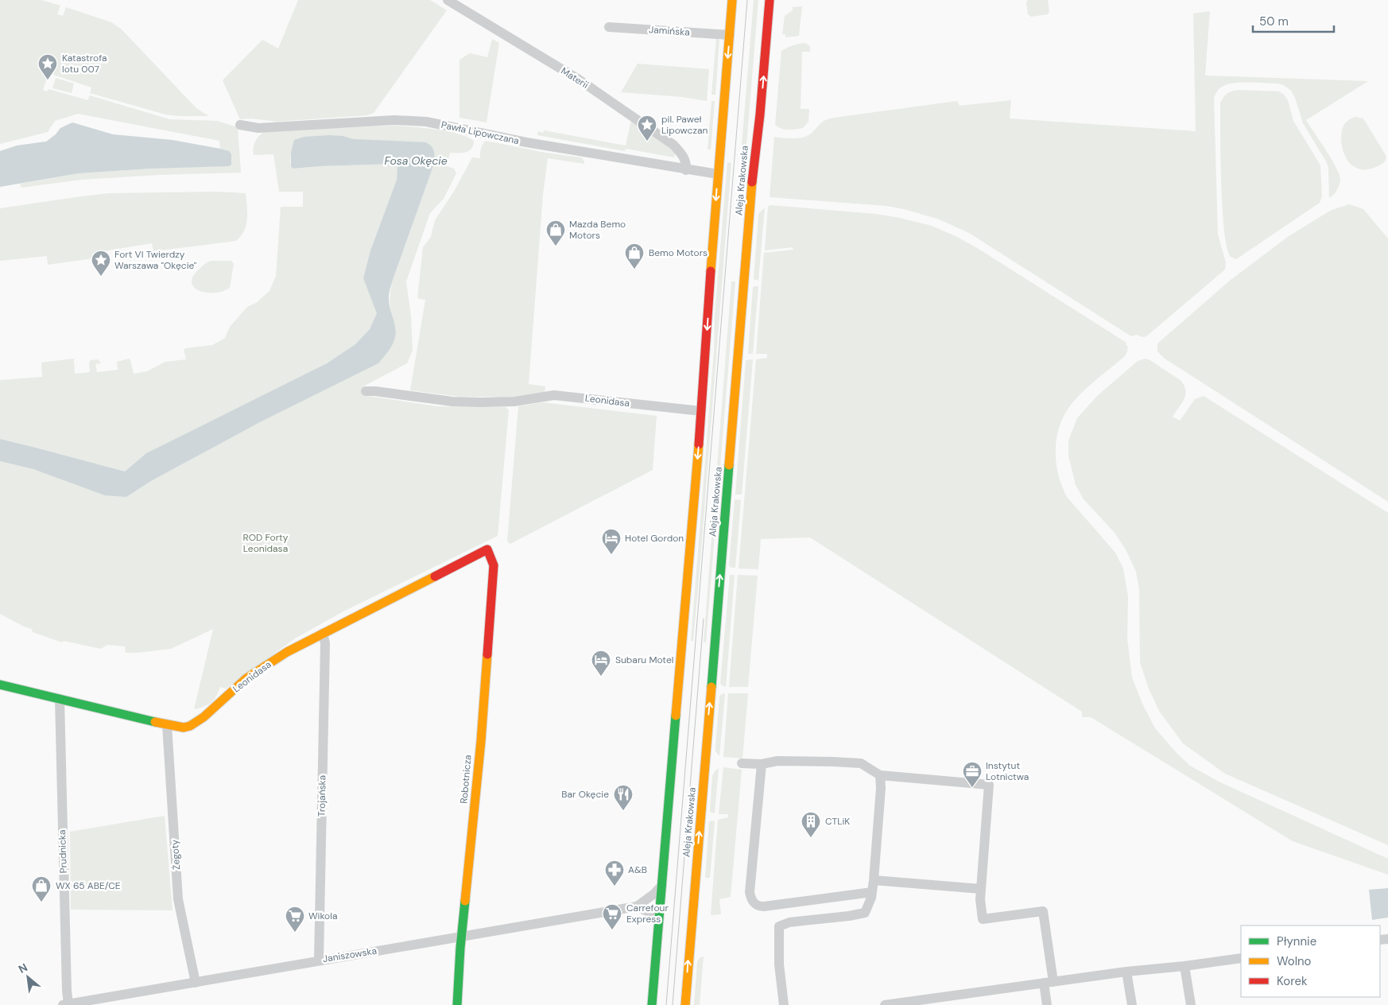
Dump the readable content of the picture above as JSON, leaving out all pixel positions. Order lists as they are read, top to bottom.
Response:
{
  "streets": {
    "main road": ["Aleja Krakowska", "Leonidasa", "Robotnicza"],
    "street": [
      "Jamińska",
      "Materii",
      "Pawła Lipowczana",
      "Trojańska",
      "Prudnicka",
      "Żegoty",
      "Janiszowska"
    ]
  },
  "crossings": [
    ["Materii", "Pawła Lipowczana"],
    ["Leonidasa", "Robotnicza"],
    ["Leonidasa", "Trojańska"],
    ["Leonidasa", "Prudnicka"],
    ["Leonidasa", "Żegoty"],
    ["Robotnicza", "Janiszowska"],
    ["Trojańska", "Janiszowska"],
    ["Prudnicka", "Janiszowska"],
    ["Żegoty", "Janiszowska"]
  ],
  "water": ["Fosa Okęcie"],
  "parks": ["ROD Forty Leonidasa"],
  "places": {
    "place": ["Katastrofa lotu 007", "pil. Paweł Lipowczan", "Fort VI Twierdzy Warszawa \"Okęcie\""],
    "shop": ["Mazda Bemo Motors", "Bemo Motors", "WX 65 ABE/CE"],
    "hotel": ["Hotel Gordon", "Subaru Motel"],
    "office": ["Instytut Lotnictwa"],
    "restaurant": ["Bar Okęcie"],
    "building": ["CTLiK"],
    "pharmacy": ["A&B"],
    "supermarket": ["Carrefour Express", "Wikola"]
  },
  "legend": ["Płynnie", "Wolno", "Korek"],
  "scale_bar": "50 m",
  "north": "top left"
}
